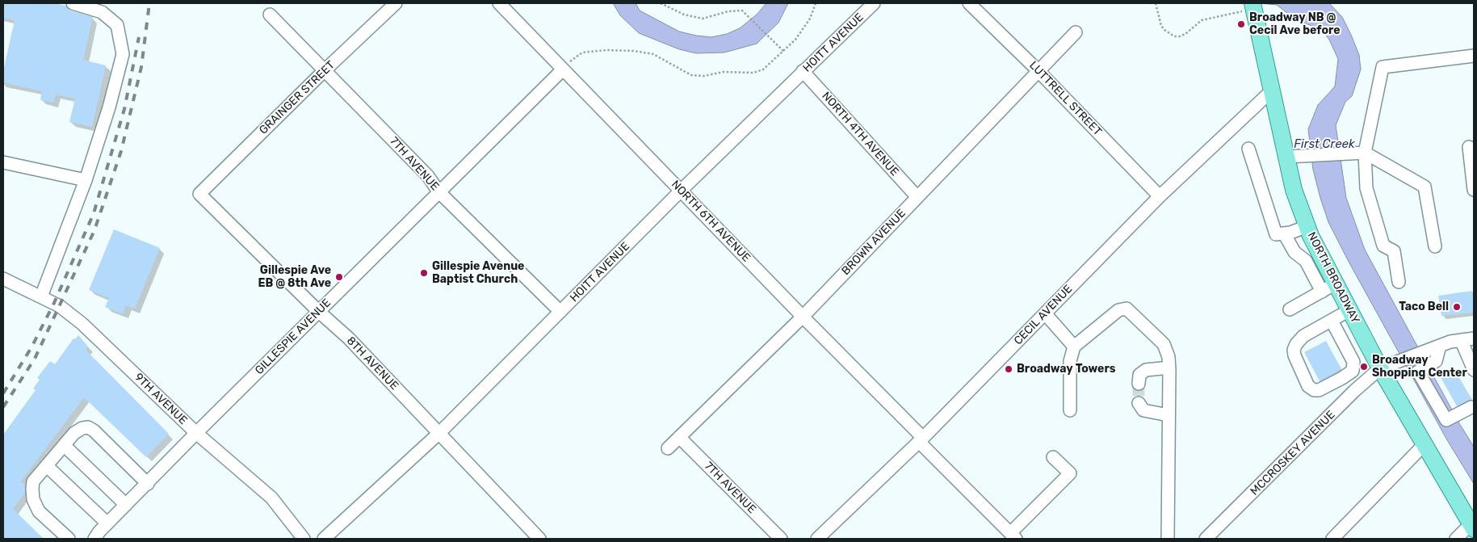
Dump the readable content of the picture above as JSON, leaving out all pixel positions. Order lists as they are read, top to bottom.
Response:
{
  "streets": {
    "main road": ["NORTH BROADWAY"],
    "street": [
      "HOITT AVENUE",
      "GRAINGER STREET",
      "LUTTRELL STREET",
      "NORTH 4TH AVENUE",
      "7TH AVENUE",
      "NORTH 6TH AVENUE",
      "BROWN AVENUE",
      "CECIL AVENUE",
      "GILLESPIE AVENUE",
      "8TH AVENUE",
      "9TH AVENUE",
      "MCCROSKEY AVENUE"
    ]
  },
  "crossings": [
    ["HOITT AVENUE", "NORTH 4TH AVENUE"],
    ["HOITT AVENUE", "7TH AVENUE"],
    ["HOITT AVENUE", "NORTH 6TH AVENUE"],
    ["HOITT AVENUE", "8TH AVENUE"],
    ["GRAINGER STREET", "7TH AVENUE"],
    ["GRAINGER STREET", "8TH AVENUE"],
    ["LUTTRELL STREET", "BROWN AVENUE"],
    ["LUTTRELL STREET", "CECIL AVENUE"],
    ["NORTH 4TH AVENUE", "BROWN AVENUE"],
    ["7TH AVENUE", "BROWN AVENUE"],
    ["7TH AVENUE", "GILLESPIE AVENUE"],
    ["NORTH 6TH AVENUE", "BROWN AVENUE"],
    ["NORTH 6TH AVENUE", "CECIL AVENUE"],
    ["NORTH 6TH AVENUE", "GILLESPIE AVENUE"],
    ["NORTH BROADWAY", "CECIL AVENUE"],
    ["NORTH BROADWAY", "MCCROSKEY AVENUE"],
    ["GILLESPIE AVENUE", "8TH AVENUE"],
    ["GILLESPIE AVENUE", "9TH AVENUE"]
  ],
  "water": ["First Creek"],
  "places": [
    "Broadway NB @ Cecil Ave before",
    "Gillespie Avenue Baptist Church",
    "Gillespie Ave EB @ 8th Ave",
    "Taco Bell",
    "Broadway Shopping Center",
    "Broadway Towers"
  ]
}
